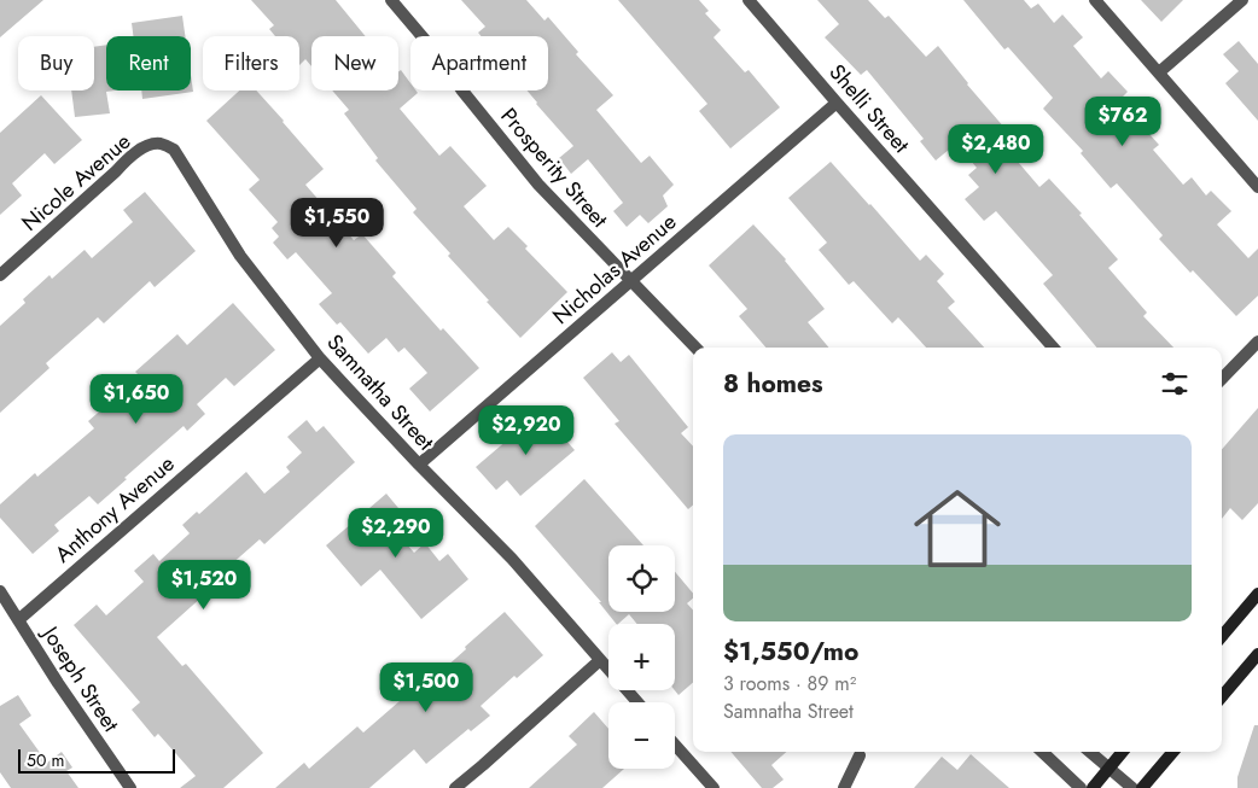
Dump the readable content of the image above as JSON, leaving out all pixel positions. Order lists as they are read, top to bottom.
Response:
{
  "streets": {
    "street": [
      "Shelli Street",
      "Prosperity Street",
      "Nicole Avenue",
      "Nicholas Avenue",
      "Samnatha Street",
      "Anthony Avenue",
      "Joseph Street"
    ]
  },
  "crossings": [
    ["Shelli Street", "Nicholas Avenue"],
    ["Prosperity Street", "Nicholas Avenue"],
    ["Nicole Avenue", "Samnatha Street"],
    ["Nicholas Avenue", "Samnatha Street"],
    ["Samnatha Street", "Anthony Avenue"],
    ["Anthony Avenue", "Joseph Street"]
  ],
  "scale_bar": "50 m",
  "page": {
    "chip": [
      "Buy",
      "Rent",
      "Filters",
      "New",
      "Apartment"
    ],
    "price": [
      "$762",
      "$2,480",
      "$1,550",
      "$1,650",
      "$2,920",
      "$2,290",
      "$1,520",
      "$1,500"
    ],
    "heading": "8 homes",
    "list": [
      {
        "name": "$1,550/mo",
        "note": "3 rooms · 89 m² · Samnatha Street"
      }
    ],
    "map_buttons": ["+", "−"],
    "scale": "50 m"
  }
}
